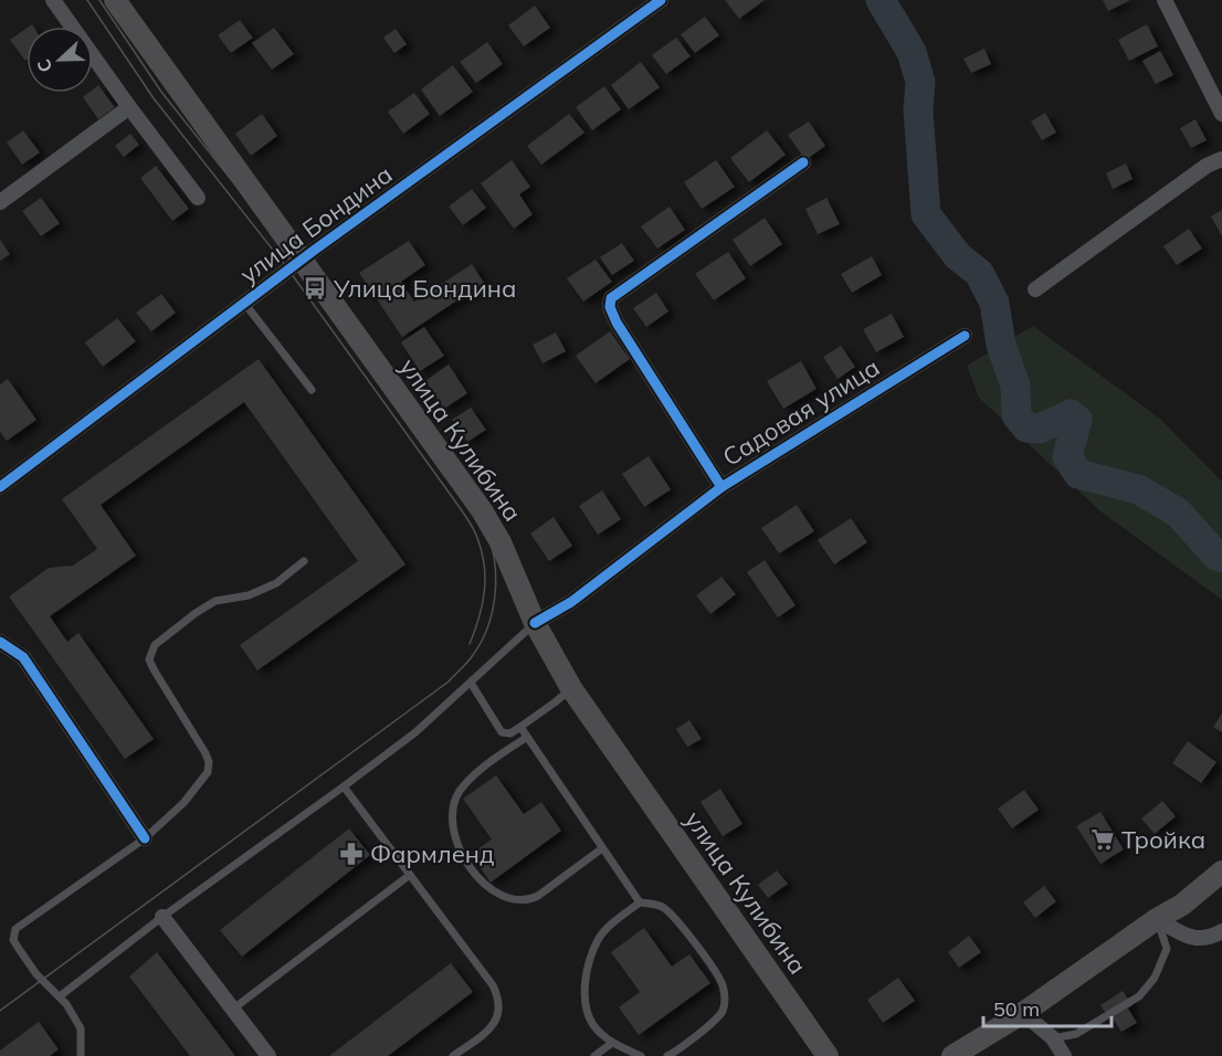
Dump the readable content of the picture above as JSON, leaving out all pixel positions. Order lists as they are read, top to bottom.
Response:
{
  "streets": {
    "main road": ["улица Кулибина"],
    "street": ["улица Бондина", "Садовая улица"]
  },
  "crossings": [
    ["улица Бондина", "улица Кулибина"],
    ["Садовая улица", "улица Кулибина"]
  ],
  "places": {
    "bus stop": ["Улица Бондина"],
    "supermarket": ["Тройка"],
    "pharmacy": ["Фармленд"]
  },
  "scale_bar": "50 m",
  "north": "left"
}
